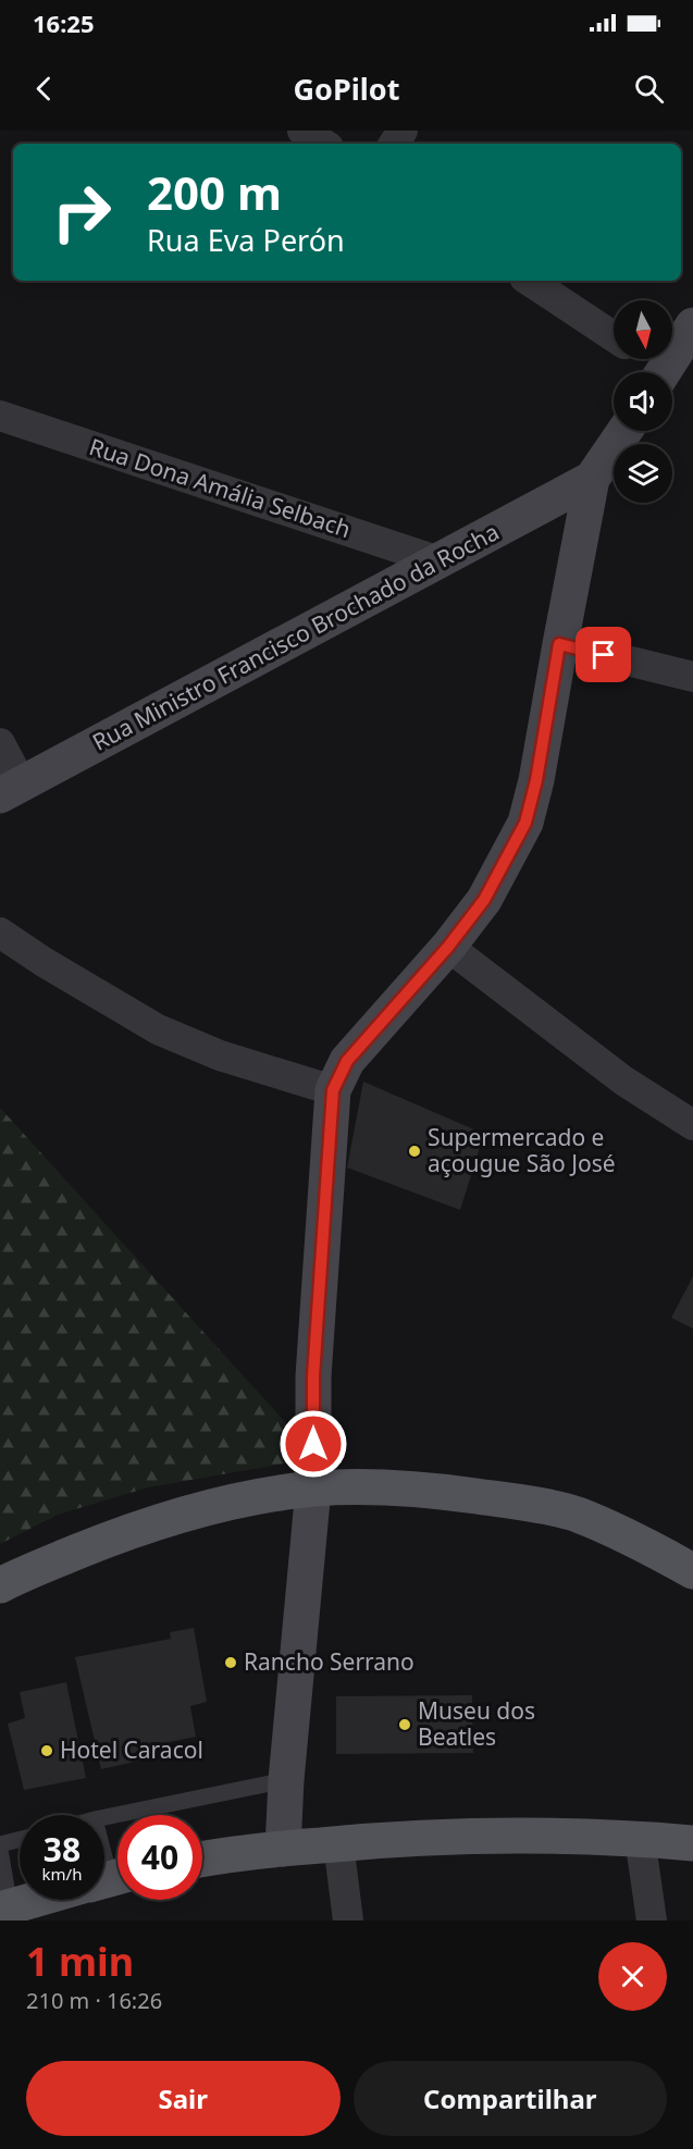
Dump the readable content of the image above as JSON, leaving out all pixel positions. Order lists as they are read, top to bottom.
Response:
{
  "streets": {
    "street": ["Rua Dona Amália Selbach", "Rua Ministro Francisco Brochado da Rocha"]
  },
  "crossings": [
    ["Rua Dona Amália Selbach", "Rua Ministro Francisco Brochado da Rocha"]
  ],
  "places": [
    "Supermercado e açougue São José",
    "Rancho Serrano",
    "Museu dos Beatles",
    "Hotel Caracol"
  ],
  "north": "bottom",
  "page": {
    "status": "16:25",
    "header": "GoPilot",
    "turn": ["200 m", "Rua Eva Perón"],
    "speed": "38 km/h",
    "limit": "40",
    "heading": ["1 min", "210 m · 16:26"],
    "buttons": ["Sair", "Compartilhar"]
  }
}
